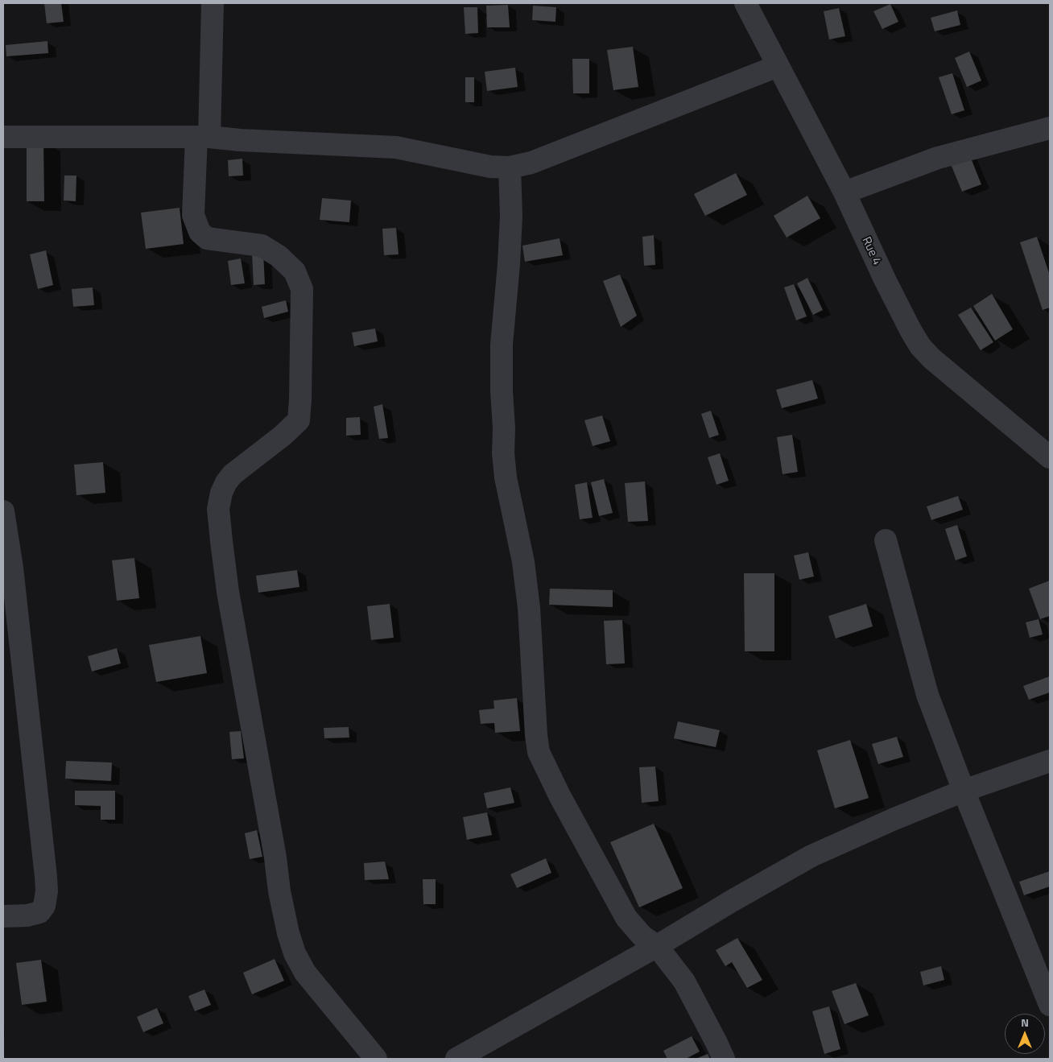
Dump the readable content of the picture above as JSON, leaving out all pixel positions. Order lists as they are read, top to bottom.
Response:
{
  "streets": {
    "street": ["Rue 4"]
  },
  "north": "top"
}
